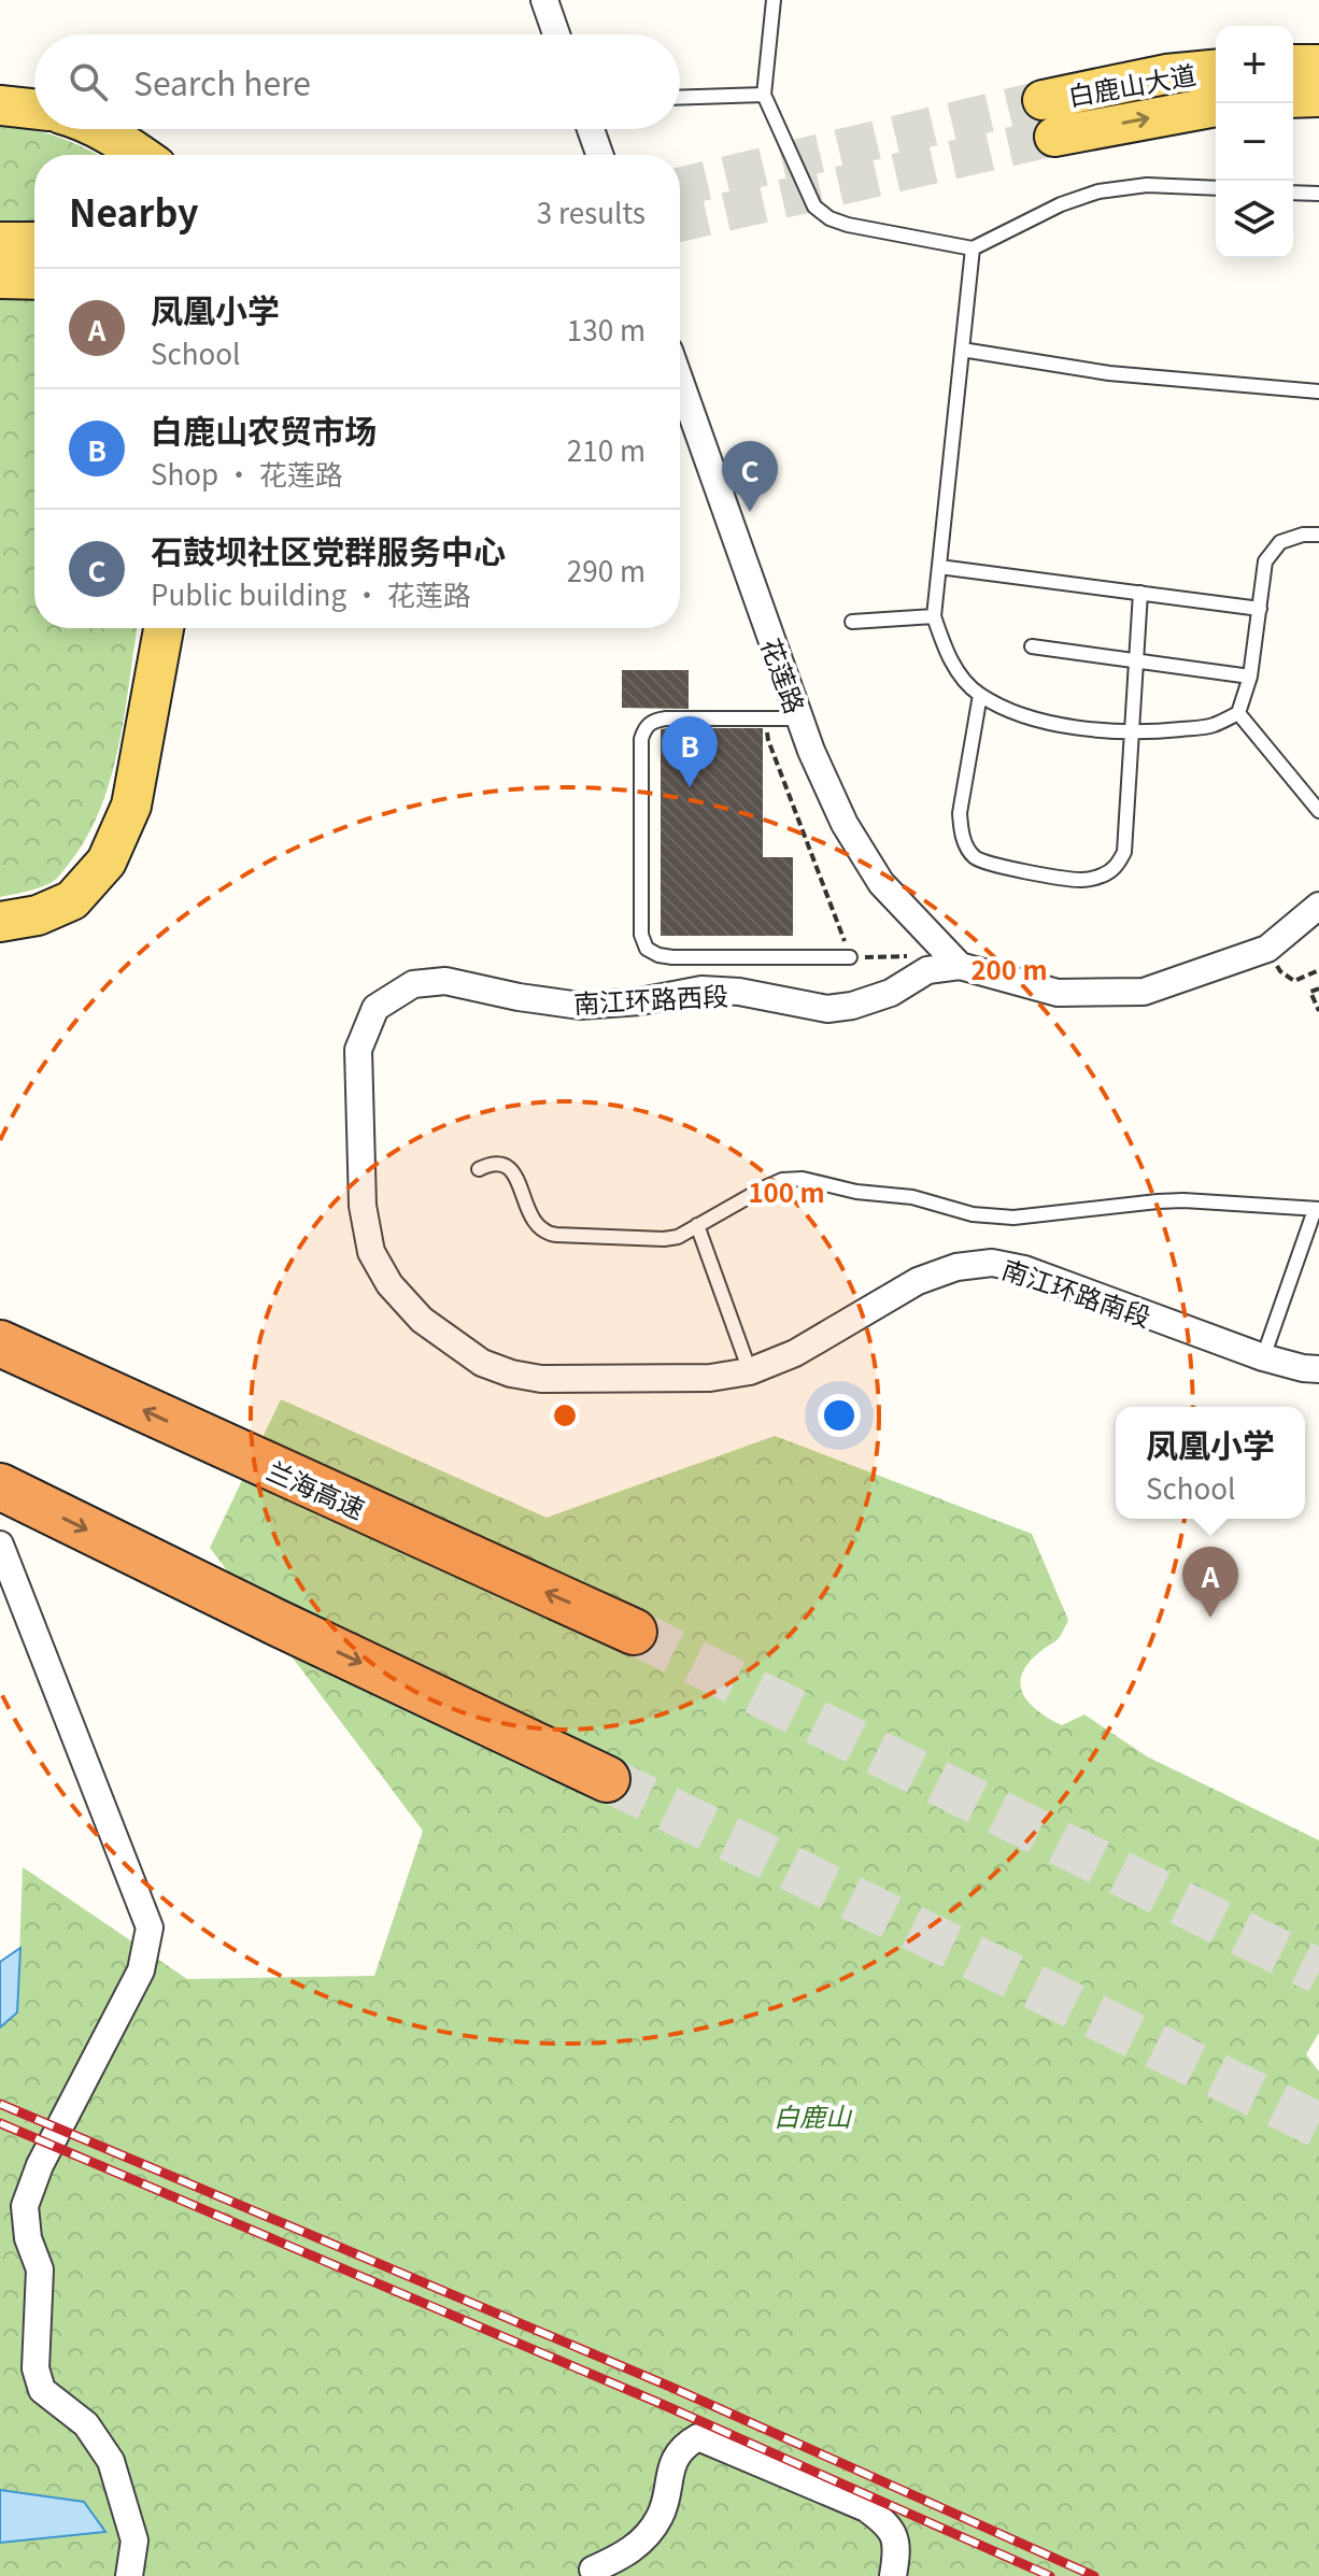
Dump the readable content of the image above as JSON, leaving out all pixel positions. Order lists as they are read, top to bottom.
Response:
{
  "streets": {
    "highway": ["兰海高速"],
    "main road": ["白鹿山大道"],
    "street": ["花莲路", "南江环路西段", "南江环路南段"]
  },
  "crossings": [
    ["花莲路", "南江环路西段"],
    ["南江环路西段", "南江环路南段"]
  ],
  "parks": ["白鹿山"],
  "page": {
    "map_buttons": ["+", "−"],
    "search": "Search here",
    "heading": ["Nearby", "3 results"],
    "list": [
      {
        "mark": "A",
        "name": "凤凰小学",
        "note": "School",
        "value": "130 m"
      },
      {
        "mark": "B",
        "name": "白鹿山农贸市场",
        "note": "Shop · 花莲路",
        "value": "210 m"
      },
      {
        "mark": "C",
        "name": "石鼓坝社区党群服务中心",
        "note": "Public building · 花莲路",
        "value": "290 m"
      }
    ],
    "pins": ["C", "B", "A"],
    "popup": ["凤凰小学", "School"]
  },
  "rings": ["200 m", "100 m"]
}
